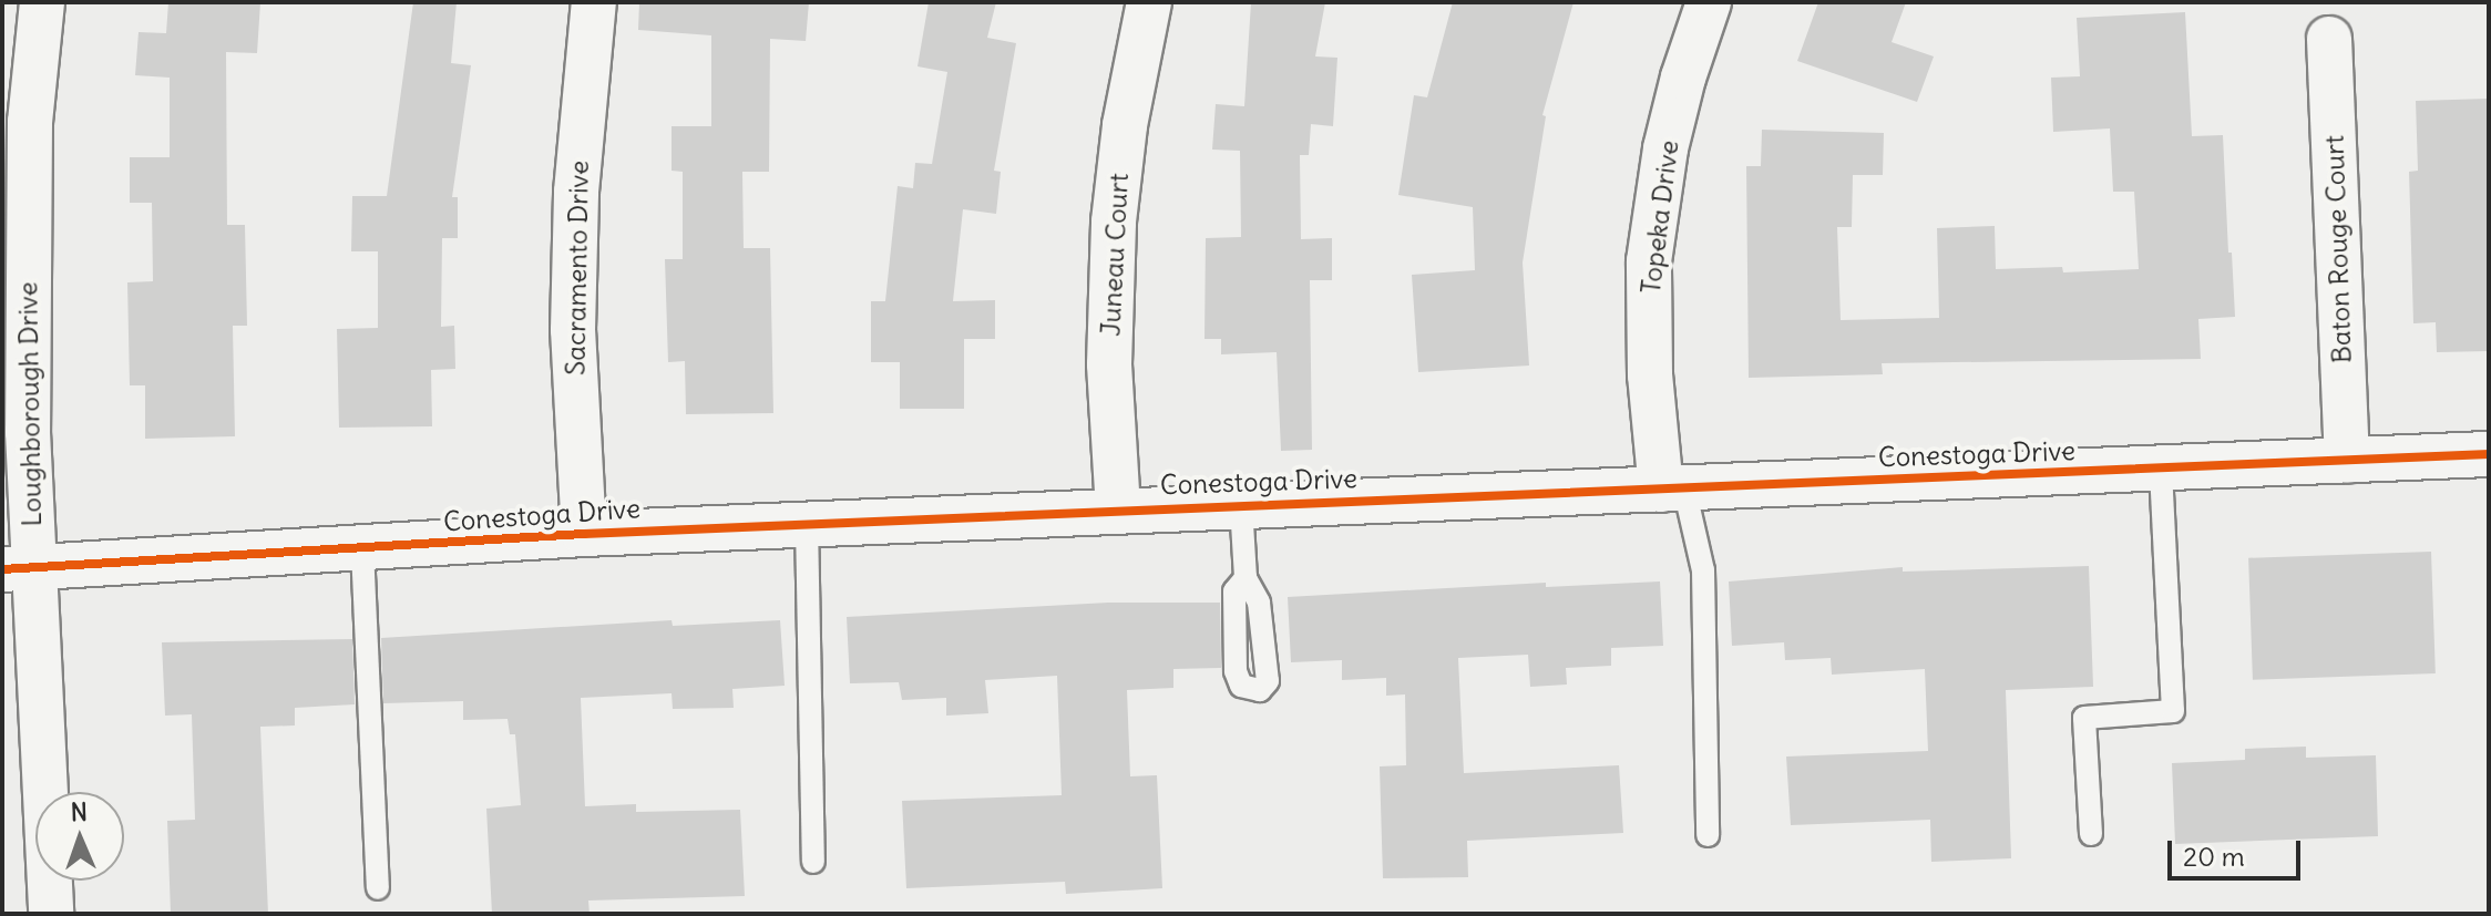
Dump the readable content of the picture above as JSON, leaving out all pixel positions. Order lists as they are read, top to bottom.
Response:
{
  "streets": {
    "street": [
      "Topeka Drive",
      "Baton Rouge Court",
      "Juneau Court",
      "Sacramento Drive",
      "Loughborough Drive",
      "Conestoga Drive"
    ]
  },
  "crossings": [
    ["Topeka Drive", "Conestoga Drive"],
    ["Baton Rouge Court", "Conestoga Drive"],
    ["Juneau Court", "Conestoga Drive"],
    ["Sacramento Drive", "Conestoga Drive"],
    ["Loughborough Drive", "Conestoga Drive"]
  ],
  "scale_bar": "20 m",
  "north": "top"
}
